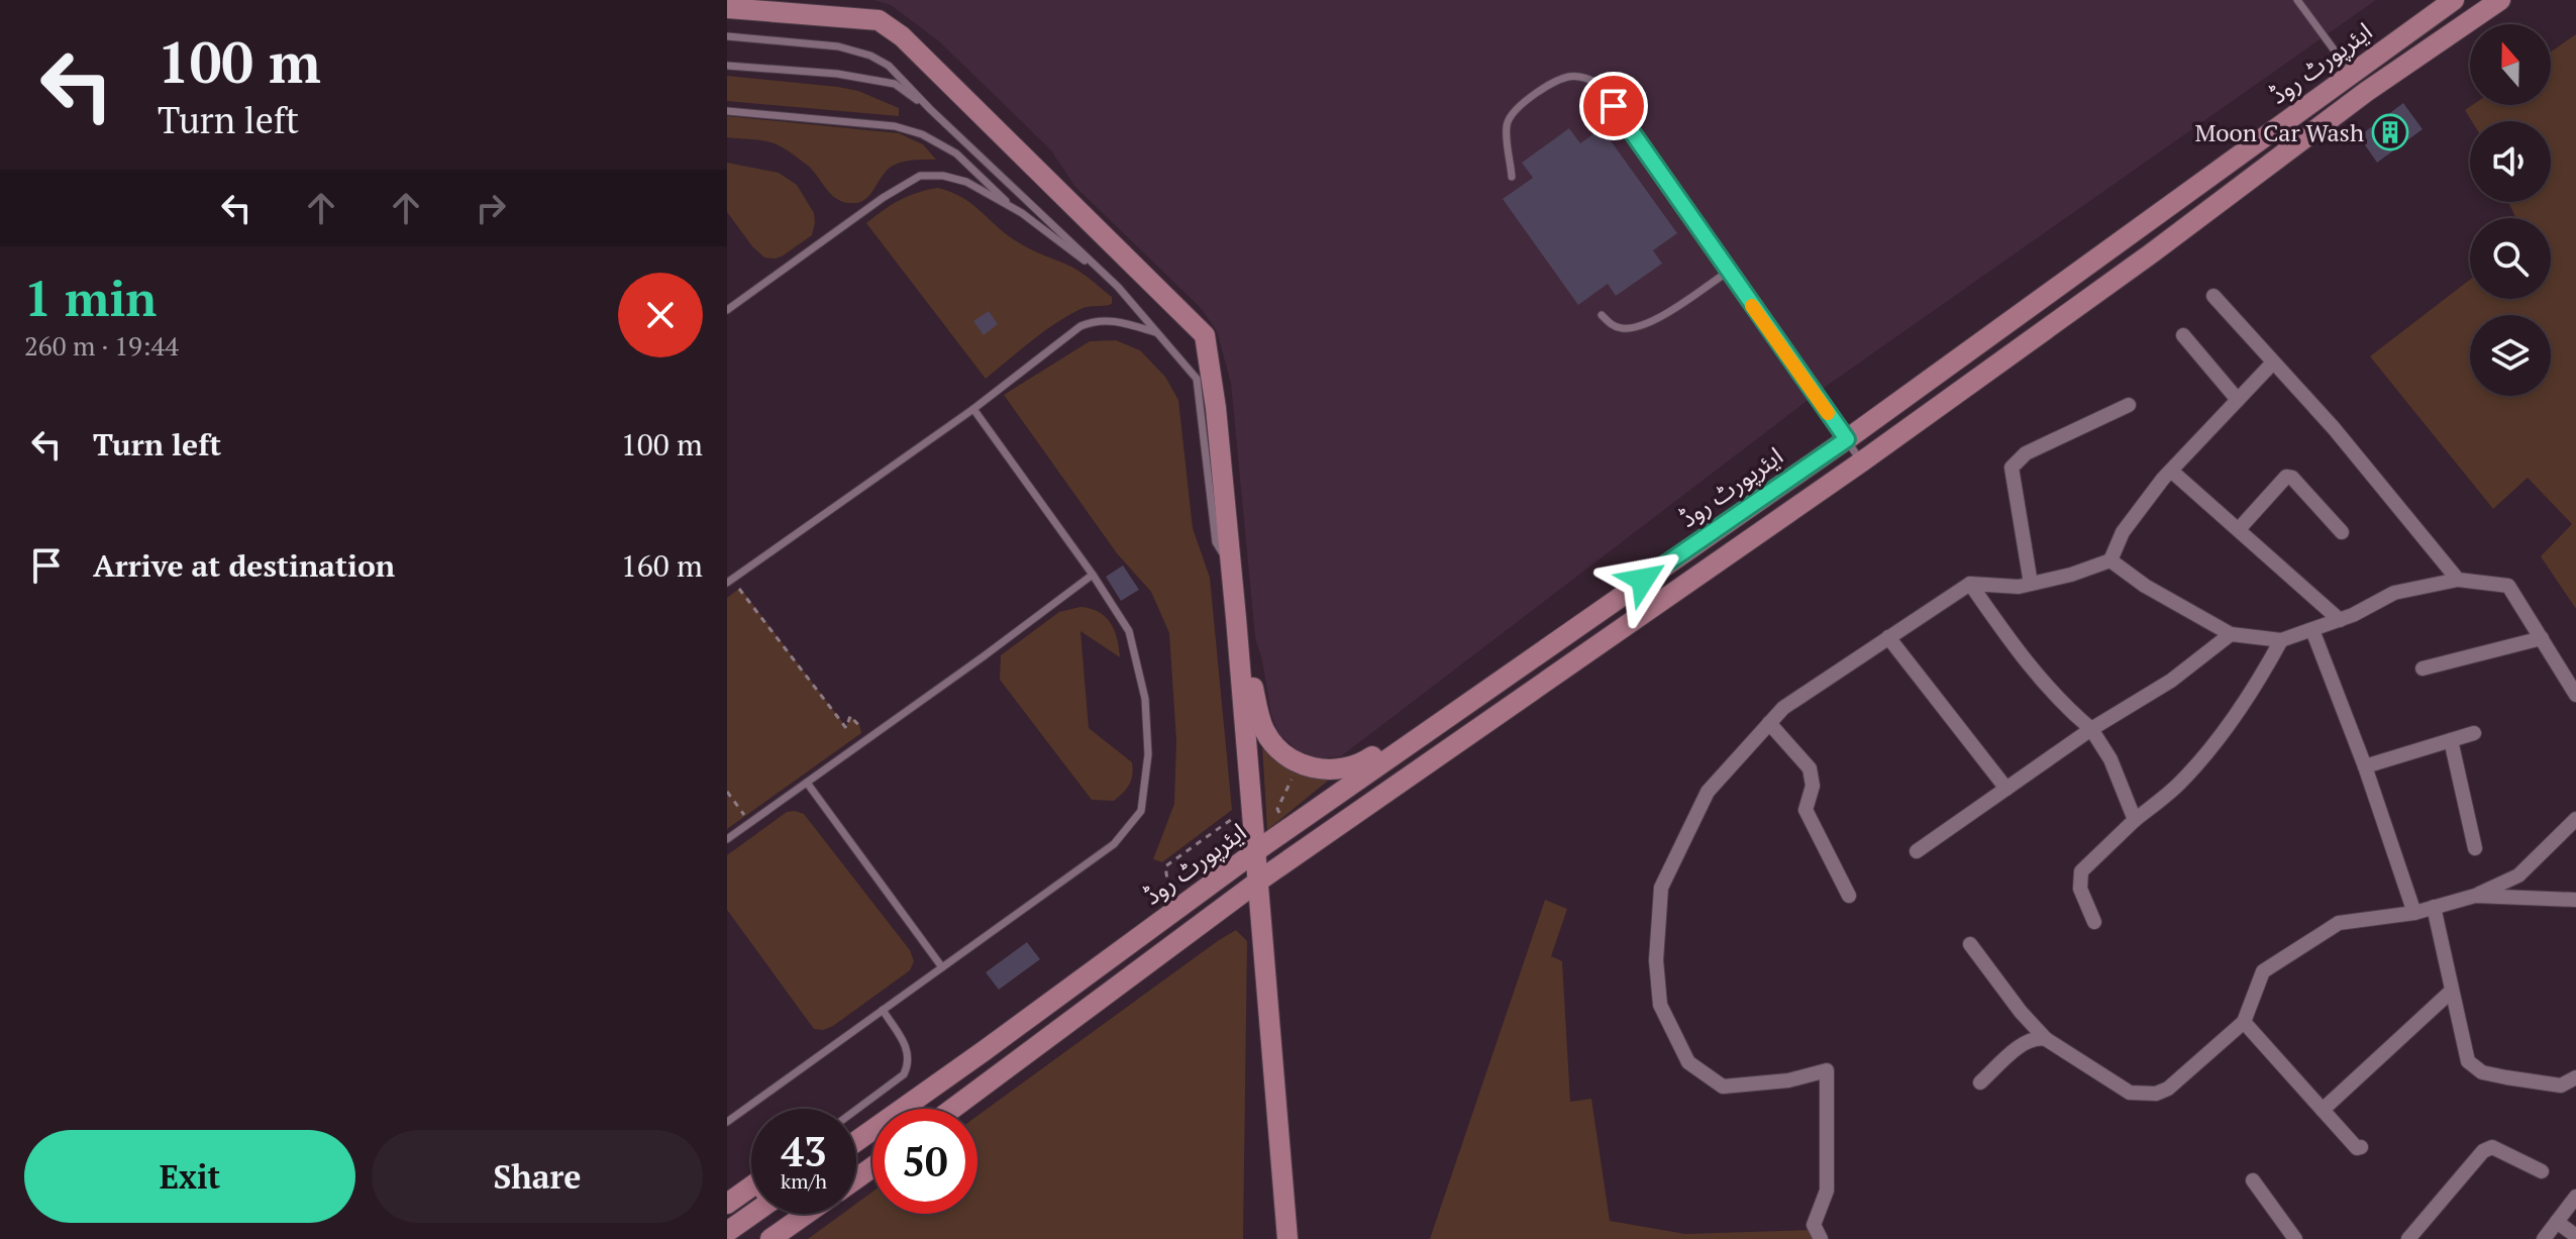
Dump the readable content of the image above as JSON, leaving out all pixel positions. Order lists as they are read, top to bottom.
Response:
{
  "streets": {
    "main road": ["ایئرپورٹ روڈ"]
  },
  "places": {
    "building": ["Moon Car Wash"]
  },
  "north": "top",
  "page": {
    "turn": ["100 m", "Turn left"],
    "heading": ["1 min", "260 m · 19:44"],
    "list": [
      {
        "name": "Turn left",
        "value": "100 m"
      },
      {
        "name": "Arrive at destination",
        "value": "160 m"
      }
    ],
    "speed": "43 km/h",
    "limit": "50",
    "buttons": ["Exit", "Share"]
  }
}
